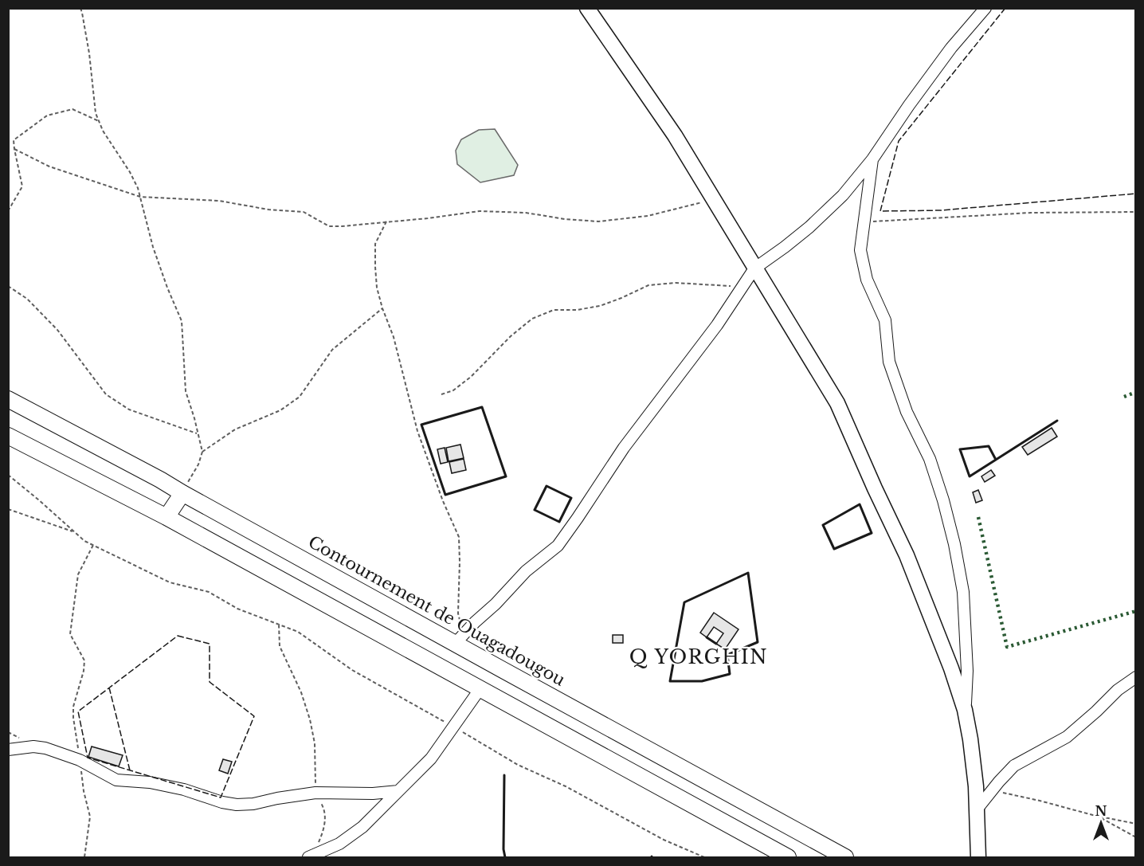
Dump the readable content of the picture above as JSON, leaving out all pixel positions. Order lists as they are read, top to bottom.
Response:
{
  "streets": {
    "highway": ["Contournement de Ouagadougou"]
  },
  "districts": ["Q YORGHIN"],
  "north": "top"
}
